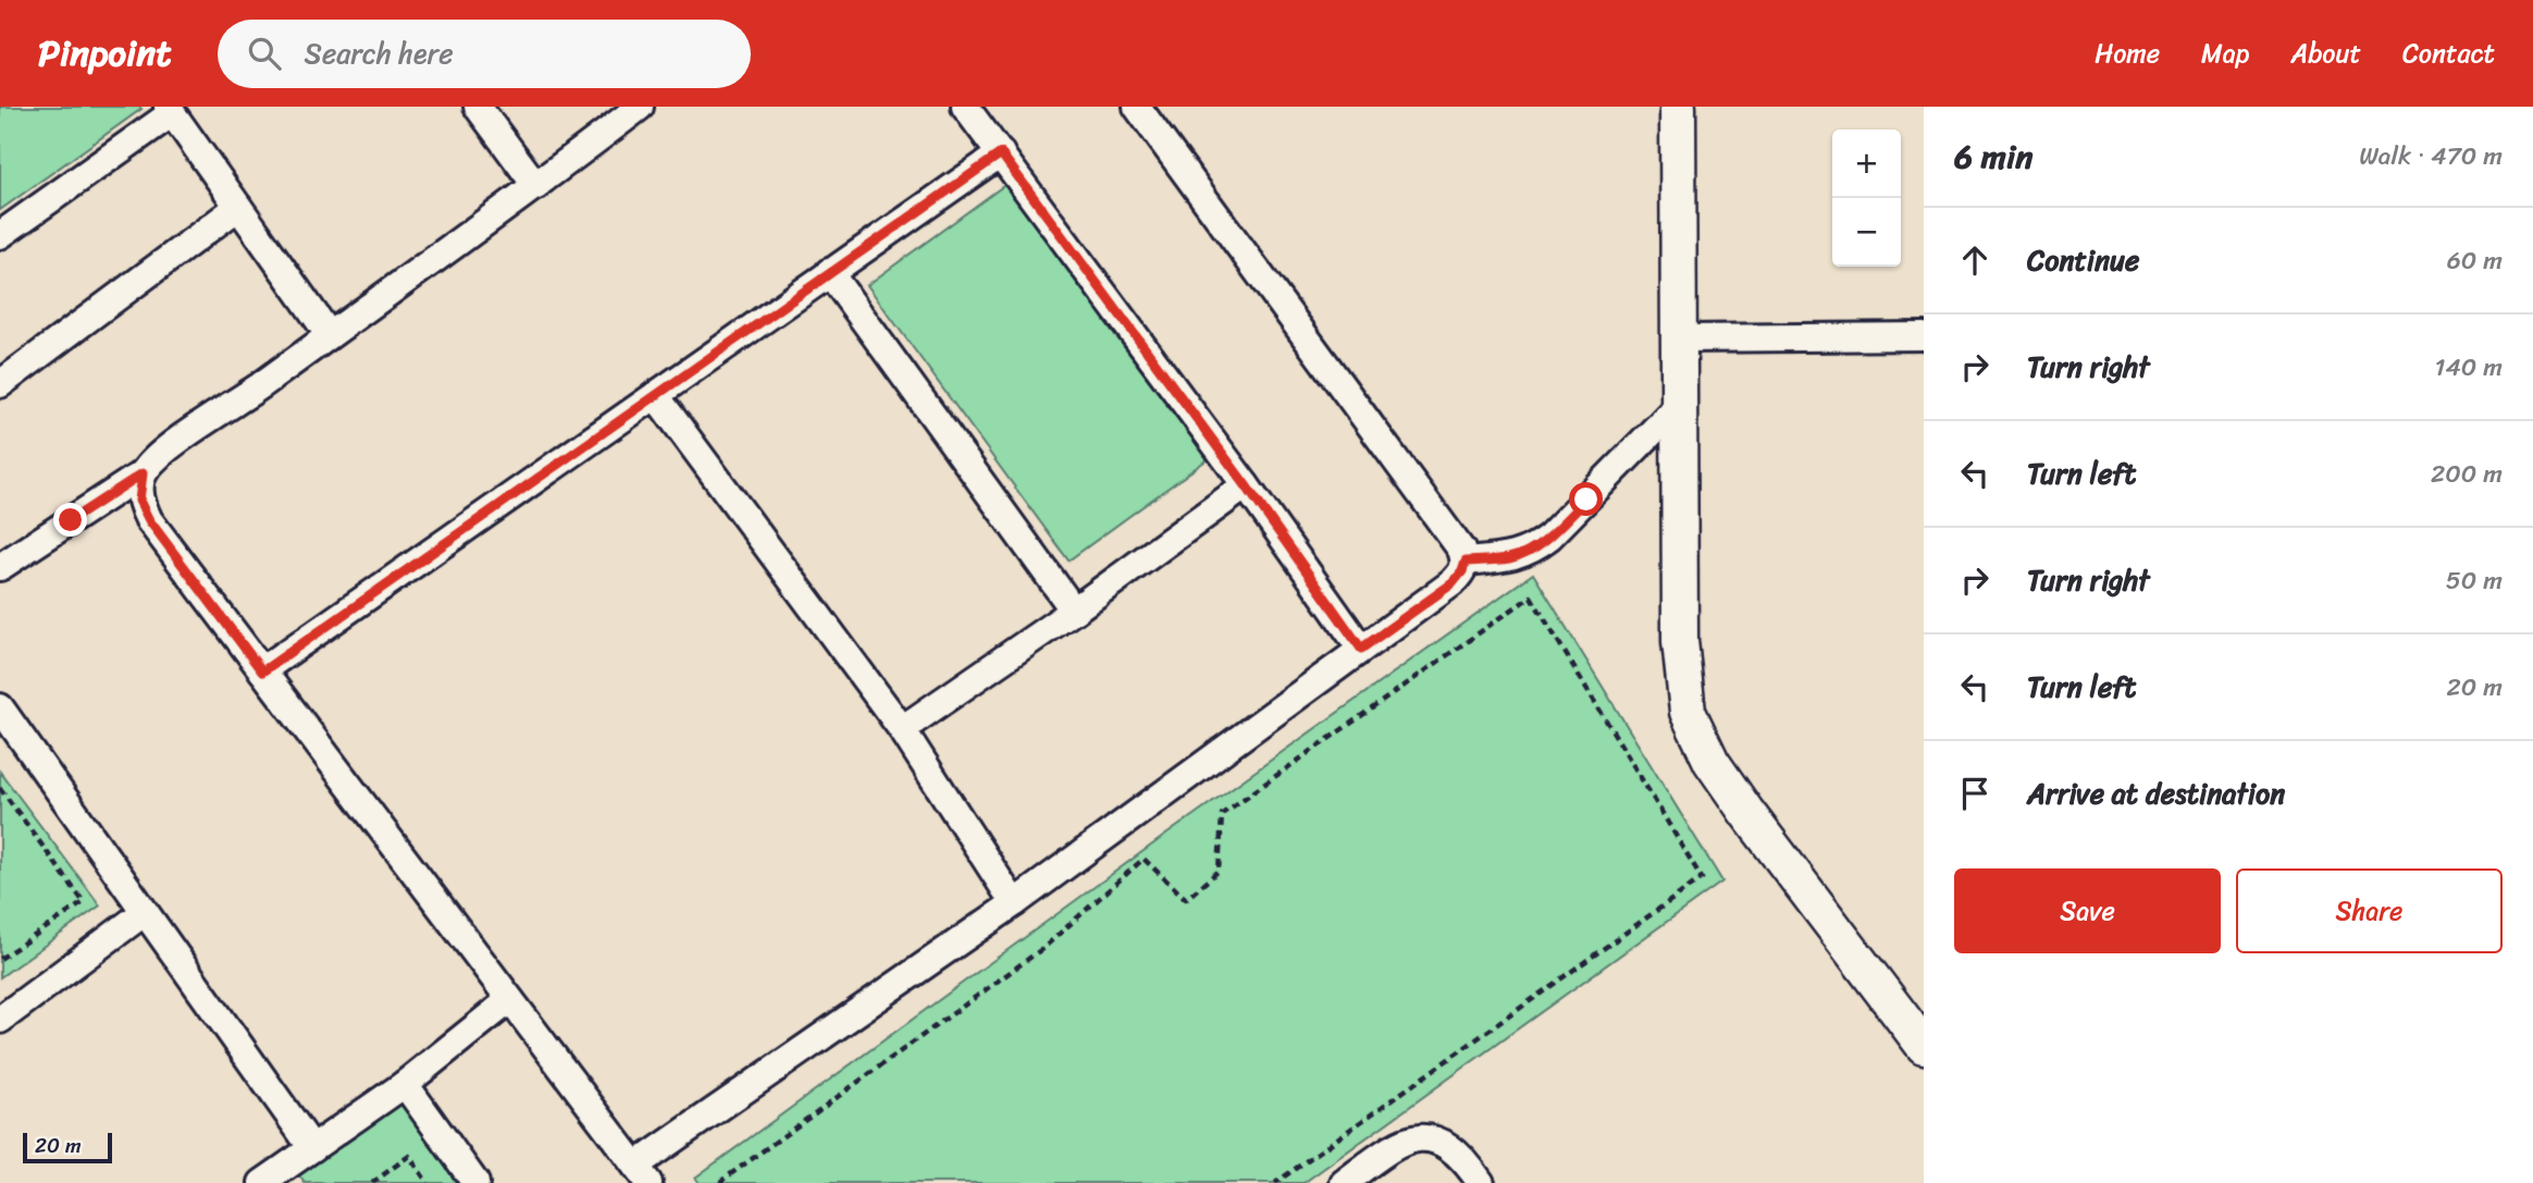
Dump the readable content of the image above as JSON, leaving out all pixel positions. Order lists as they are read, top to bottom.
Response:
{
  "scale_bar": "20 m",
  "page": {
    "header": "Pinpoint",
    "search": "Search here",
    "nav": [
      "Home",
      "Map",
      "About",
      "Contact"
    ],
    "heading": ["6 min", "Walk · 470 m"],
    "map_buttons": ["+", "−"],
    "list": [
      ["Continue", "60 m"],
      ["Turn right", "140 m"],
      ["Turn left", "200 m"],
      ["Turn right", "50 m"],
      ["Turn left", "20 m"],
      "Arrive at destination"
    ],
    "buttons": ["Save", "Share"],
    "scale": "20 m"
  }
}
